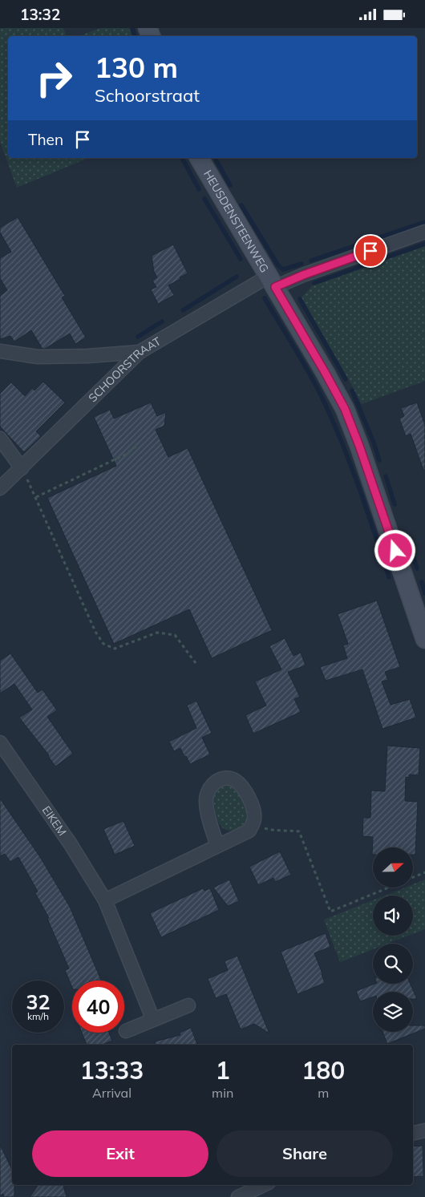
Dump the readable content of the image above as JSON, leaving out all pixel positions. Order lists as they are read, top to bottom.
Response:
{
  "streets": {
    "street": ["HEUSDENSTEENWEG", "SCHOORSTRAAT", "EIKEM"]
  },
  "crossings": [
    ["HEUSDENSTEENWEG", "SCHOORSTRAAT"]
  ],
  "north": "right",
  "page": {
    "status": "13:32",
    "turn": ["130 m", "Schoorstraat"],
    "then": "Then",
    "speed": "32 km/h",
    "limit": "40",
    "eta": [
      "13:33",
      "Arrival",
      "1",
      "min",
      "180",
      "m"
    ],
    "buttons": ["Exit", "Share"]
  }
}
